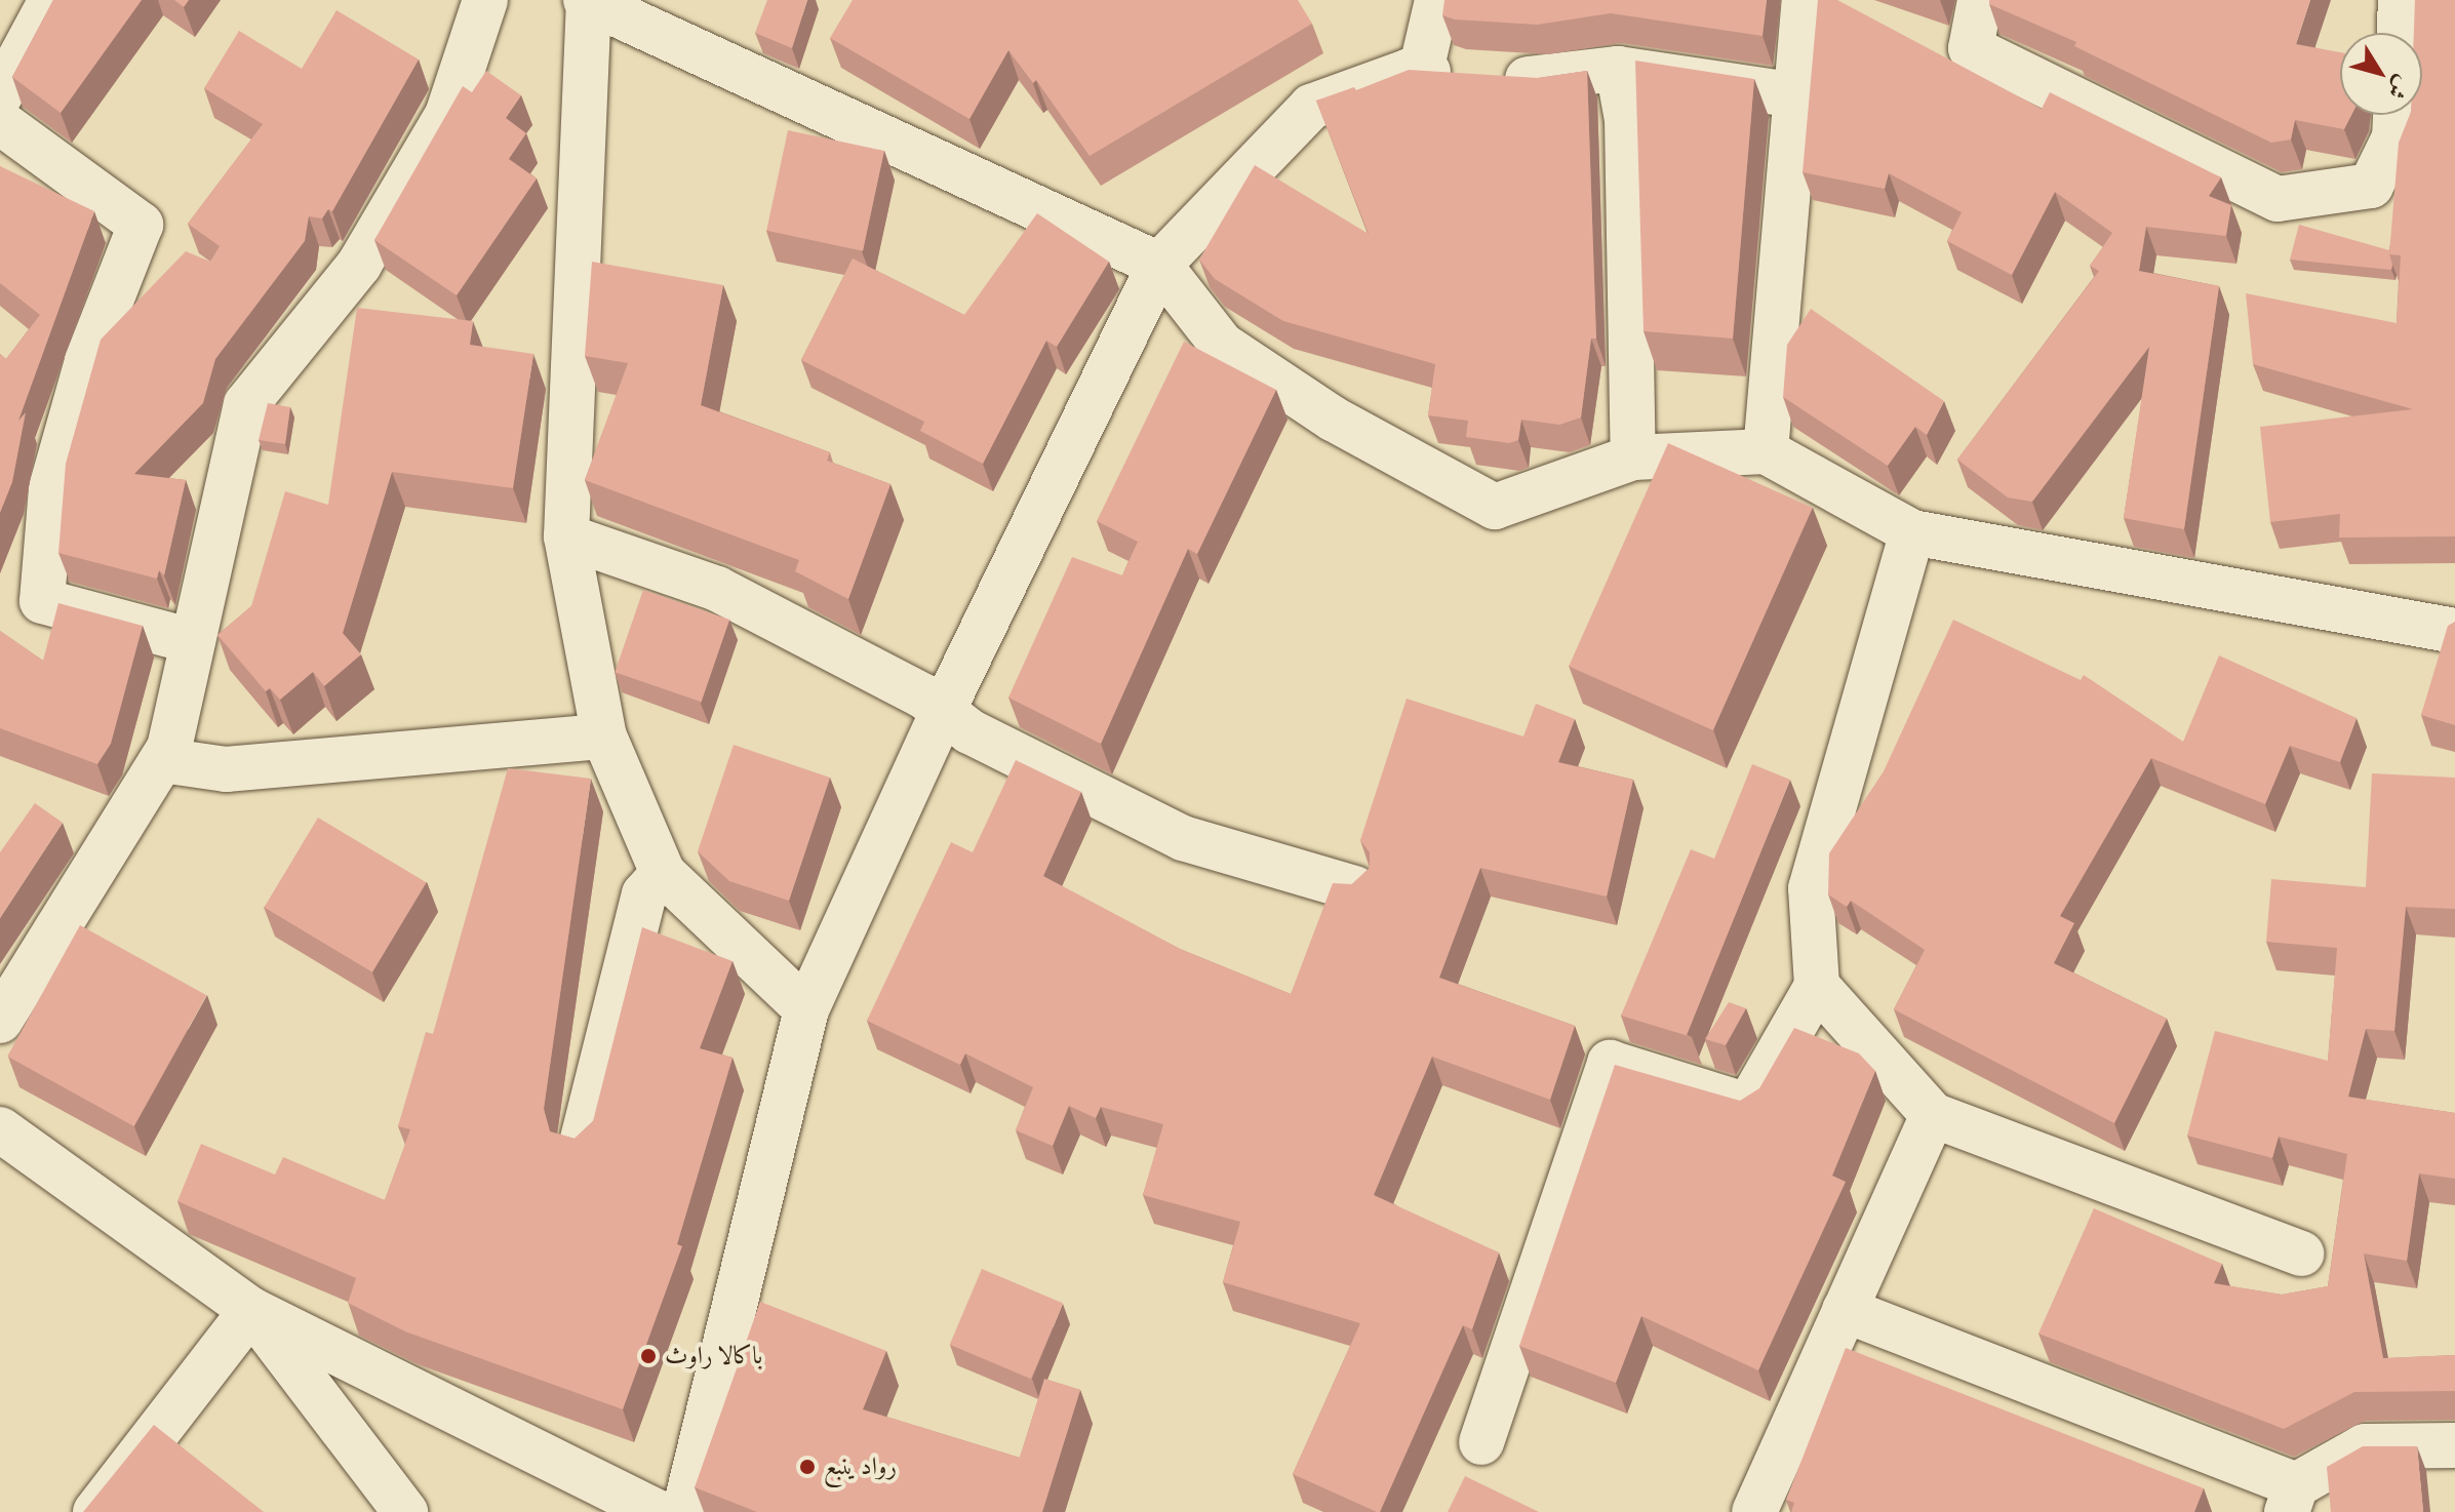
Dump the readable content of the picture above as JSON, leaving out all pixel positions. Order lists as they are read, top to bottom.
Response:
{
  "places": ["باكالا راوث", "رواد ينبع"],
  "north": "bottom right"
}
